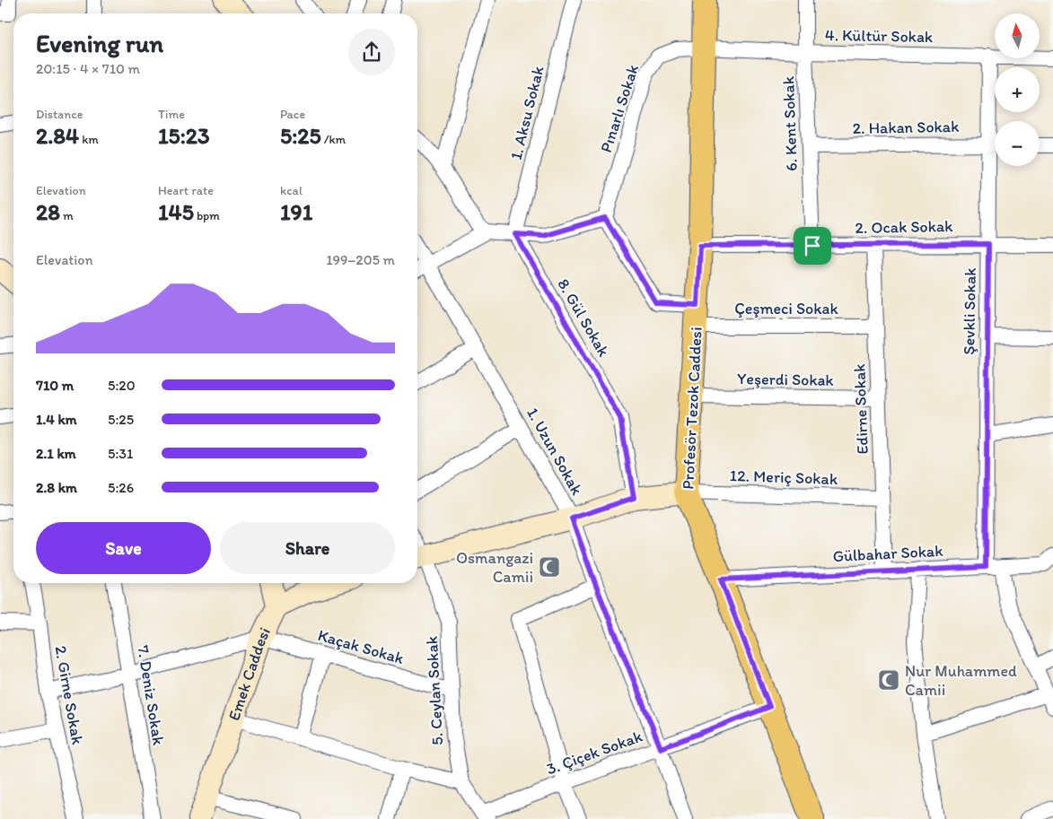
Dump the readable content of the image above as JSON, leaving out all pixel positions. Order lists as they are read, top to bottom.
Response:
{
  "streets": {
    "main road": ["Profesör Tezok Caddesi"],
    "street": [
      "4. Kültür Sokak",
      "Pınarlı Sokak",
      "1. Aksu Sokak",
      "6. Kent Sokak",
      "2. Hakan Sokak",
      "2. Ocak Sokak",
      "Çeşmeci Sokak",
      "Şevkli Sokak",
      "8. Gül Sokak",
      "Yeşerdi Sokak",
      "Edirne Sokak",
      "1. Uzun Sokak",
      "12. Meriç Sokak",
      "Gülbahar Sokak",
      "Kaçak Sokak",
      "Emek Caddesi",
      "5. Ceylan Sokak",
      "2. Girne Sokak",
      "7. Deniz Sokak",
      "3. Çiçek Sokak"
    ]
  },
  "crossings": [
    ["4. Kültür Sokak", "Pınarlı Sokak"],
    ["4. Kültür Sokak", "6. Kent Sokak"],
    ["4. Kültür Sokak", "Şevkli Sokak"],
    ["4. Kültür Sokak", "Profesör Tezok Caddesi"],
    ["Pınarlı Sokak", "Çeşmeci Sokak"],
    ["Pınarlı Sokak", "Profesör Tezok Caddesi"],
    ["1. Aksu Sokak", "8. Gül Sokak"],
    ["6. Kent Sokak", "2. Hakan Sokak"],
    ["6. Kent Sokak", "2. Ocak Sokak"],
    ["2. Ocak Sokak", "Şevkli Sokak"],
    ["2. Ocak Sokak", "Profesör Tezok Caddesi"],
    ["2. Ocak Sokak", "Edirne Sokak"],
    ["Çeşmeci Sokak", "Profesör Tezok Caddesi"],
    ["Çeşmeci Sokak", "Edirne Sokak"],
    ["Şevkli Sokak", "Gülbahar Sokak"],
    ["Yeşerdi Sokak", "Profesör Tezok Caddesi"],
    ["Yeşerdi Sokak", "Edirne Sokak"],
    ["Profesör Tezok Caddesi", "12. Meriç Sokak"],
    ["Profesör Tezok Caddesi", "Gülbahar Sokak"],
    ["Profesör Tezok Caddesi", "3. Çiçek Sokak"],
    ["Edirne Sokak", "12. Meriç Sokak"],
    ["Edirne Sokak", "Gülbahar Sokak"],
    ["1. Uzun Sokak", "3. Çiçek Sokak"],
    ["Kaçak Sokak", "Emek Caddesi"],
    ["Kaçak Sokak", "5. Ceylan Sokak"],
    ["5. Ceylan Sokak", "3. Çiçek Sokak"]
  ],
  "places": {
    "mosque": ["Osmangazi Camii", "Nur Muhammed Camii"]
  },
  "north": "top",
  "page": {
    "map_buttons": ["+", "−"],
    "heading": ["Evening run", "20:15 · 4 × 710 m"],
    "stats": [
      ["Distance", "2.84 km"],
      ["Time", "15:23"],
      ["Pace", "5:25 /km"],
      ["Elevation", "28 m"],
      ["Heart rate", "145 bpm"],
      ["kcal", "191"]
    ],
    "chart": ["Elevation", "199–205 m"],
    "list": [
      {
        "name": "710 m",
        "note": "5:20"
      },
      {
        "name": "1.4 km",
        "note": "5:25"
      },
      {
        "name": "2.1 km",
        "note": "5:31"
      },
      {
        "name": "2.8 km",
        "note": "5:26"
      }
    ],
    "buttons": ["Save", "Share"]
  }
}
